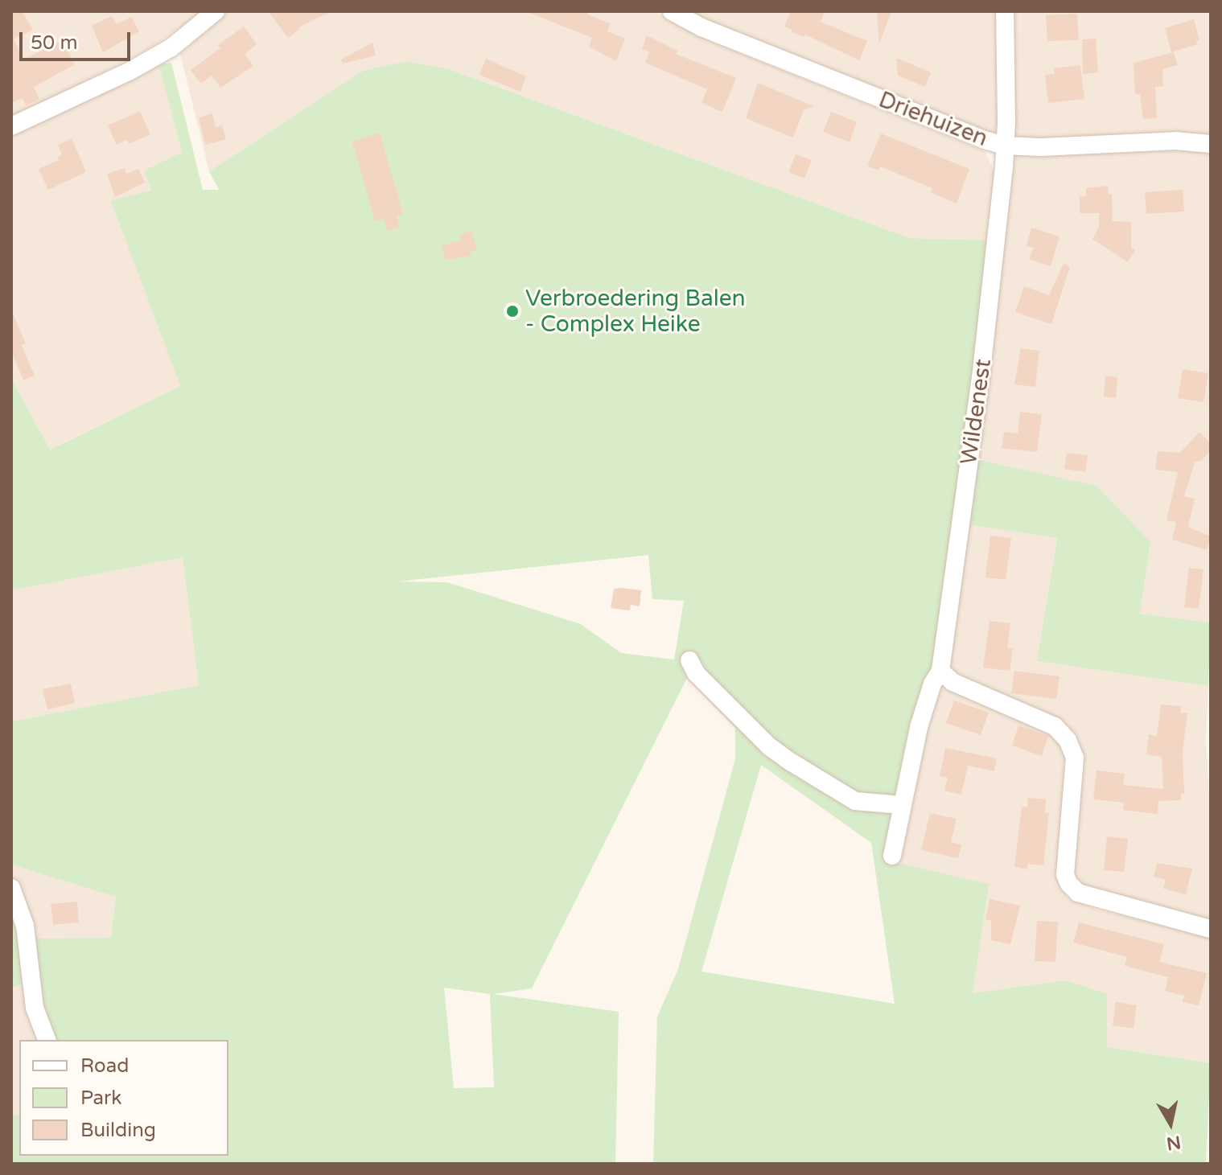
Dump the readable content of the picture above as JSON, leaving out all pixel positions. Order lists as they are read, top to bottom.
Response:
{
  "streets": {
    "street": ["Driehuizen", "Wildenest"]
  },
  "crossings": [
    ["Driehuizen", "Wildenest"]
  ],
  "places": ["Verbroedering Balen - Complex Heike"],
  "legend": ["Road", "Park", "Building"],
  "scale_bar": "50 m",
  "north": "bottom"
}
